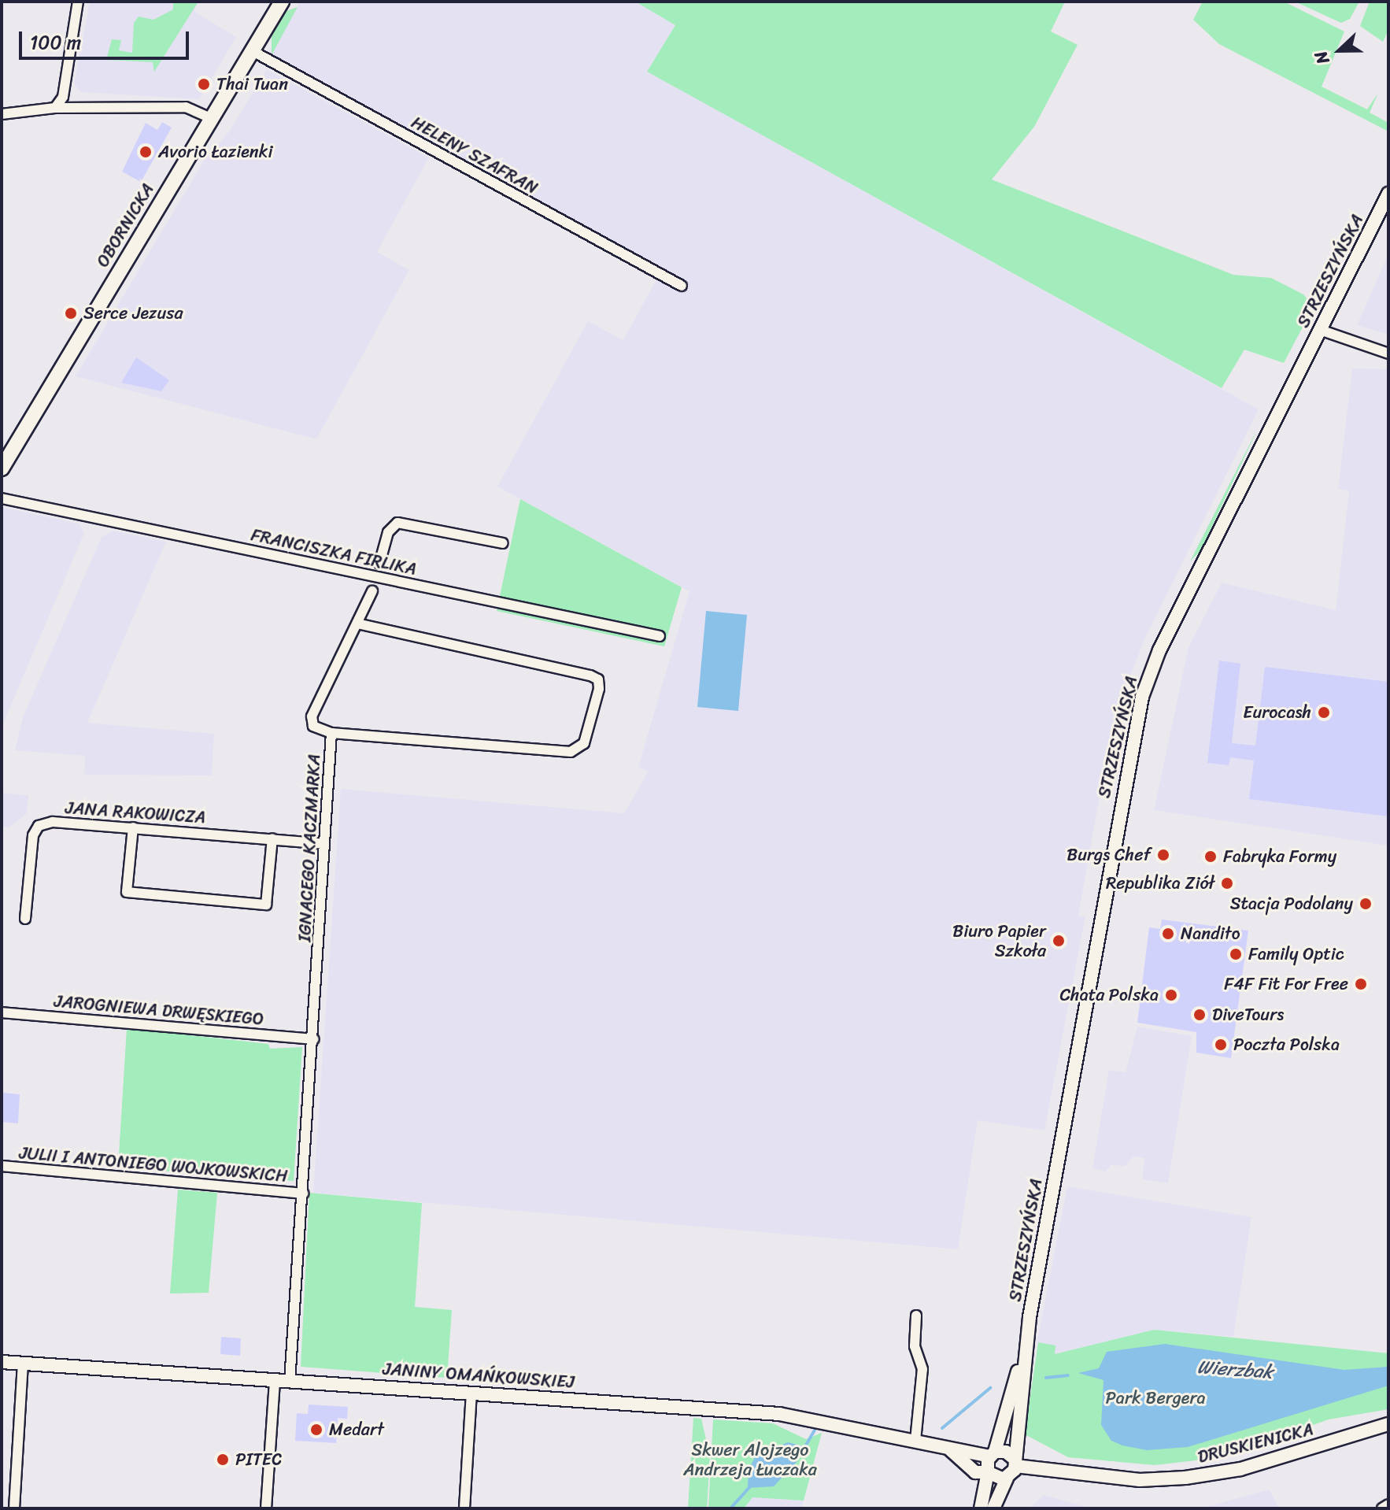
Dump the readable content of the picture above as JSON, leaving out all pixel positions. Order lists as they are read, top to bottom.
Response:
{
  "streets": {
    "main road": ["OBORNICKA"],
    "street": [
      "HELENY SZAFRAN",
      "STRZESZYŃSKA",
      "FRANCISZKA FIRLIKA",
      "JANA RAKOWICZA",
      "IGNACEGO KACZMARKA",
      "JAROGNIEWA DRWĘSKIEGO",
      "JULII I ANTONIEGO WOJKOWSKICH",
      "JANINY OMAŃKOWSKIEJ",
      "DRUSKIENICKA"
    ]
  },
  "crossings": [
    ["HELENY SZAFRAN", "OBORNICKA"],
    ["STRZESZYŃSKA", "JANINY OMAŃKOWSKIEJ"],
    ["STRZESZYŃSKA", "DRUSKIENICKA"],
    ["FRANCISZKA FIRLIKA", "IGNACEGO KACZMARKA"],
    ["JANA RAKOWICZA", "IGNACEGO KACZMARKA"],
    ["IGNACEGO KACZMARKA", "JAROGNIEWA DRWĘSKIEGO"],
    ["IGNACEGO KACZMARKA", "JULII I ANTONIEGO WOJKOWSKICH"],
    ["IGNACEGO KACZMARKA", "JANINY OMAŃKOWSKIEJ"],
    ["JANINY OMAŃKOWSKIEJ", "DRUSKIENICKA"]
  ],
  "water": ["Wierzbak"],
  "parks": ["Park Bergera", "Skwer Alojzego Andrzeja Łuczaka"],
  "places": [
    "Thai Tuan",
    "Avorio Łazienki",
    "Serce Jezusa",
    "Eurocash",
    "Burgs Chef",
    "Fabryka Formy",
    "Republika Ziół",
    "Stacja Podolany",
    "Nandito",
    "Biuro Papier Szkoła",
    "Family Optic",
    "F4F Fit For Free",
    "Chata Polska",
    "DiveTours",
    "Poczta Polska",
    "Medart",
    "PITEC"
  ],
  "scale_bar": "100 m",
  "north": "left"
}
